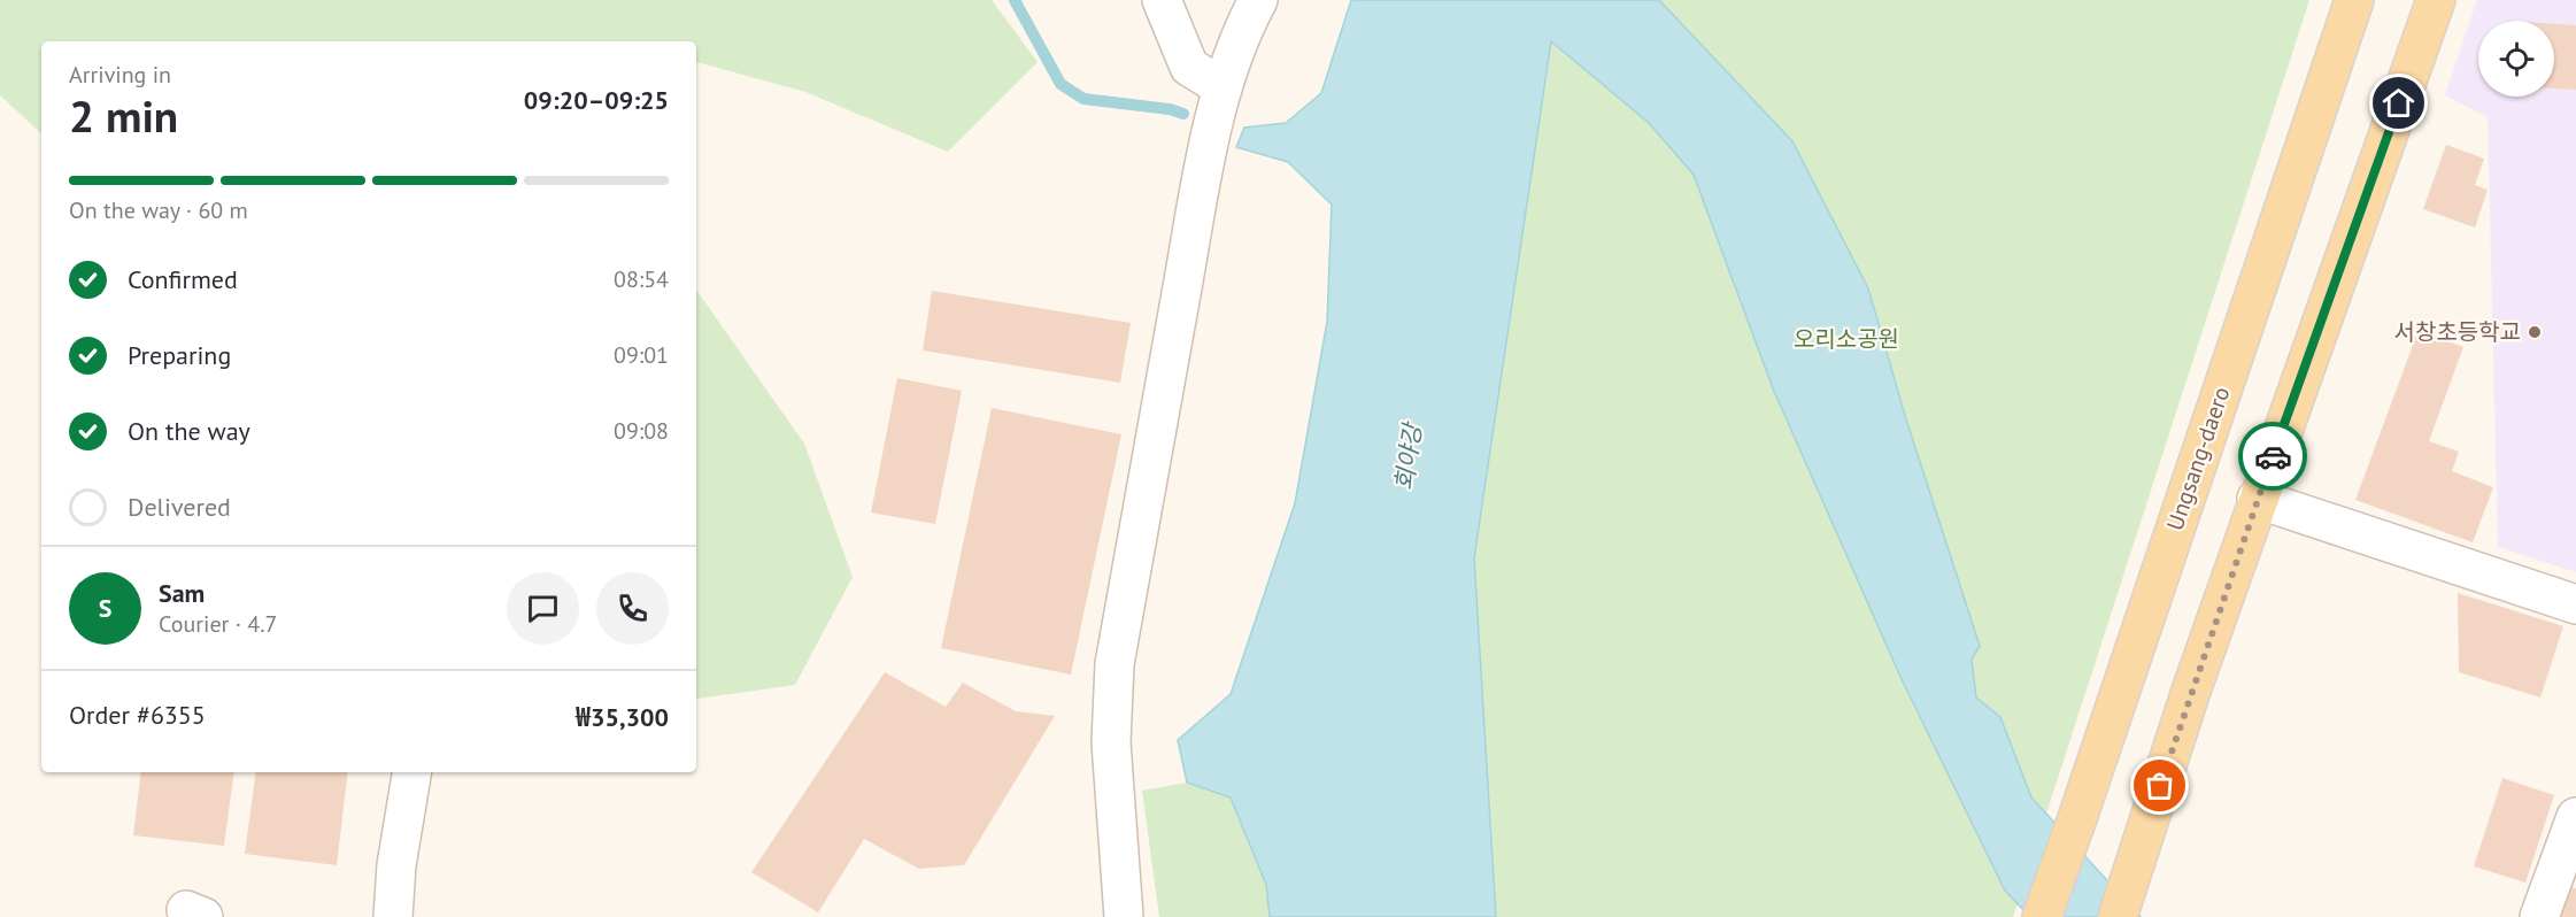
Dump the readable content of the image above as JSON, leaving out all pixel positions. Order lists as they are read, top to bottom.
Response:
{
  "streets": {
    "main road": ["Ungsang-daero"]
  },
  "water": ["회야강"],
  "parks": ["오리소공원"],
  "places": ["서창초등학교"],
  "page": {
    "heading": ["2 min", "Arriving in", "09:20–09:25"],
    "panel": [
      "Sam",
      "Courier · 4.7",
      "Order #6355",
      "₩35,300"
    ],
    "bar": "On the way · 60 m",
    "list": [
      ["Confirmed", "08:54"],
      ["Preparing", "09:01"],
      ["On the way", "09:08"],
      "Delivered"
    ],
    "round": "S"
  }
}
